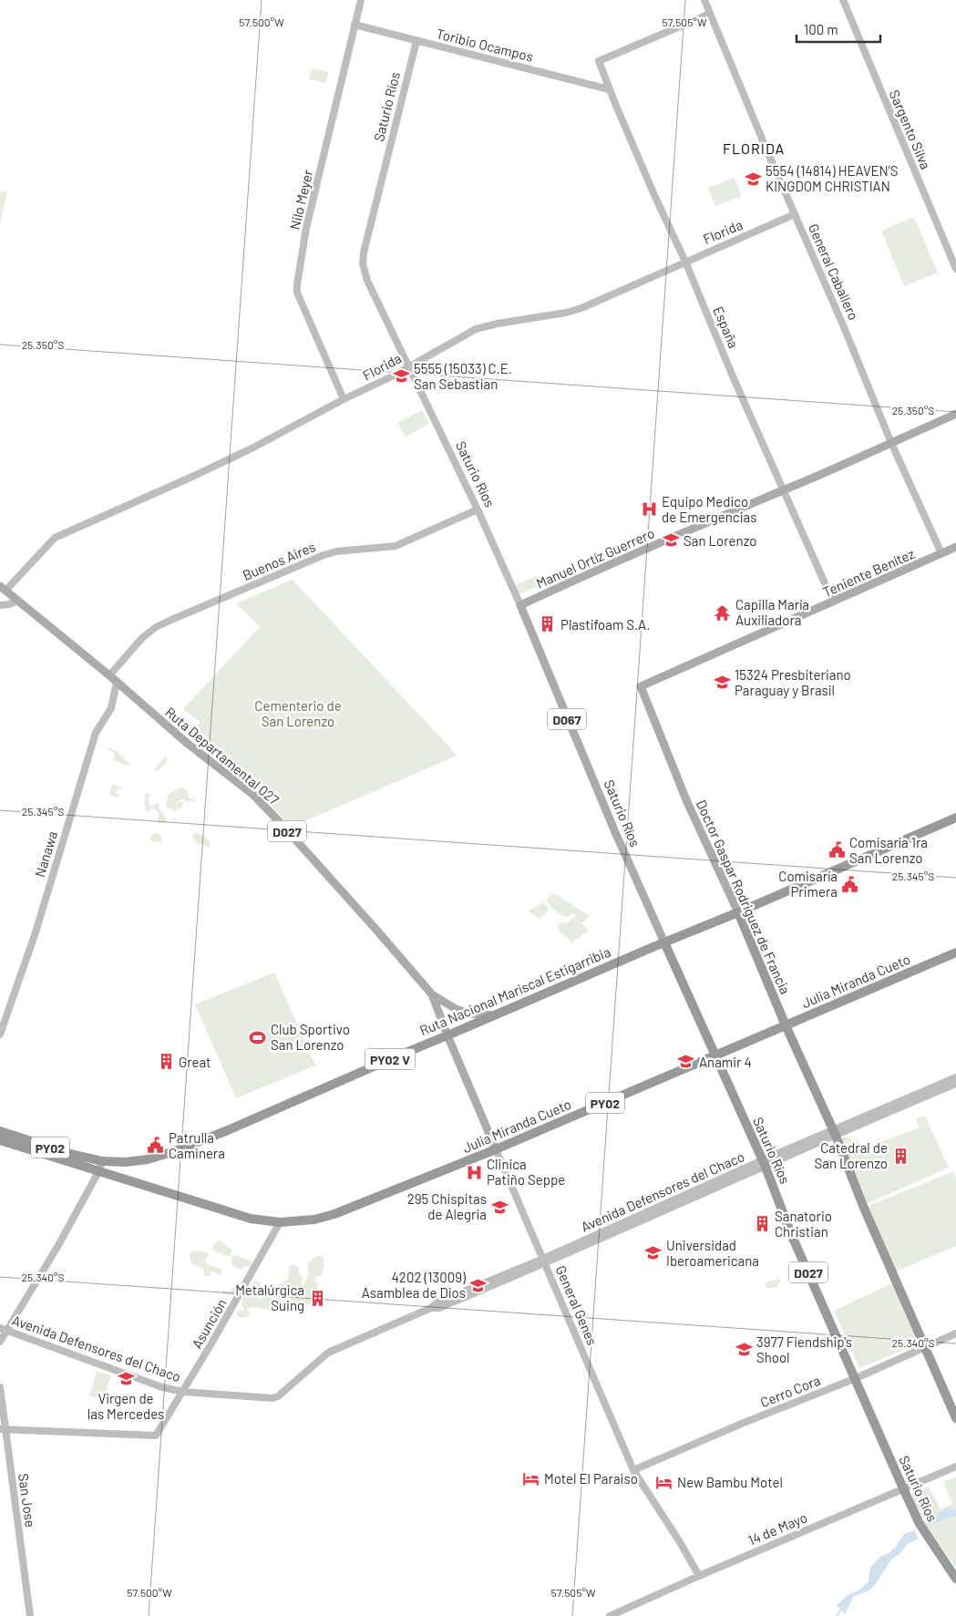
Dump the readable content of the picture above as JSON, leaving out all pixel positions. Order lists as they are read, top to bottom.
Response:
{
  "streets": {
    "highway": [
      "Saturio Ríos",
      "D027",
      "Doctor Gaspar Rodríguez de Francia",
      "Julia Miranda Cueto",
      "Ruta Nacional Mariscal Estigarribia",
      "PY02 V",
      "PY02"
    ],
    "main road": [
      "Manuel Ortíz Guerrero",
      "Teniente Benítez",
      "D067",
      "Ruta Departamental 027",
      "General Genes"
    ],
    "street": [
      "Toribio Ocampos",
      "Sargento Silva",
      "Nilo Meyer",
      "Florida",
      "General Caballero",
      "España",
      "Buenos Aires",
      "Nanawa",
      "Avenida Defensores del Chaco",
      "Asunción",
      "Cerro Cora",
      "San Jose",
      "14 de Mayo"
    ]
  },
  "crossings": [
    ["Toribio Ocampos", "Saturio Ríos"],
    ["Toribio Ocampos", "Nilo Meyer"],
    ["Toribio Ocampos", "España"],
    ["Saturio Ríos", "Florida"],
    ["Saturio Ríos", "Manuel Ortíz Guerrero"],
    ["Saturio Ríos", "Buenos Aires"],
    ["Saturio Ríos", "Julia Miranda Cueto"],
    ["Saturio Ríos", "Ruta Nacional Mariscal Estigarribia"],
    ["Saturio Ríos", "Avenida Defensores del Chaco"],
    ["Saturio Ríos", "Cerro Cora"],
    ["Saturio Ríos", "14 de Mayo"],
    ["Nilo Meyer", "Florida"],
    ["Florida", "General Caballero"],
    ["Florida", "España"],
    ["Florida", "Ruta Departamental 027"],
    ["General Caballero", "España"],
    ["General Caballero", "Manuel Ortíz Guerrero"],
    ["General Caballero", "Teniente Benítez"],
    ["España", "Manuel Ortíz Guerrero"],
    ["España", "Teniente Benítez"],
    ["Buenos Aires", "Ruta Departamental 027"],
    ["Teniente Benítez", "Doctor Gaspar Rodríguez de Francia"],
    ["Ruta Departamental 027", "Nanawa"],
    ["Ruta Departamental 027", "Ruta Nacional Mariscal Estigarribia"],
    ["Ruta Departamental 027", "General Genes"],
    ["Doctor Gaspar Rodríguez de Francia", "Julia Miranda Cueto"],
    ["Doctor Gaspar Rodríguez de Francia", "Ruta Nacional Mariscal Estigarribia"],
    ["Doctor Gaspar Rodríguez de Francia", "Avenida Defensores del Chaco"],
    ["Doctor Gaspar Rodríguez de Francia", "Cerro Cora"],
    ["Julia Miranda Cueto", "PY02"],
    ["Julia Miranda Cueto", "General Genes"],
    ["Julia Miranda Cueto", "Asunción"],
    ["Ruta Nacional Mariscal Estigarribia", "General Genes"],
    ["Avenida Defensores del Chaco", "General Genes"],
    ["Avenida Defensores del Chaco", "Asunción"],
    ["General Genes", "Cerro Cora"],
    ["General Genes", "14 de Mayo"],
    ["Asunción", "San Jose"]
  ],
  "districts": ["FLORIDA"],
  "parks": ["Cementerio de San Lorenzo"],
  "places": {
    "school or university": [
      "5554 (14814) HEAVEN'S KINGDOM CHRISTIAN",
      "5555 (15033) C.E. San Sebastian",
      "San Lorenzo",
      "15324 Presbiteriano Paraguay y Brasil",
      "Anamir 4",
      "295 Chispitas de Alegria",
      "Universidad Iberoamericana",
      "4202 (13009) Asamblea de Dios",
      "3977 Fiendship's Shool",
      "Virgen de las Mercedes"
    ],
    "hospital": ["Equipo Medico de Emergencias", "Clinica Patiño Seppe"],
    "temple": ["Capilla María Auxiliadora"],
    "building": [
      "Plastifoam S.A.",
      "Great",
      "Catedral de San Lorenzo",
      "Sanatorio Christian",
      "Metalúrgica Suing"
    ],
    "public building": ["Comisaría 1ra San Lorenzo", "Comisaría Primera", "Patrulla Caminera"],
    "sports": ["Club Sportivo San Lorenzo"],
    "hotel": ["Motel El Paraiso", "New Bambu Motel"]
  },
  "scale_bar": "100 m",
  "coordinates": [
    "57.500°W",
    "57.505°W",
    "25.350°S",
    "25.345°S",
    "25.340°S"
  ]
}
